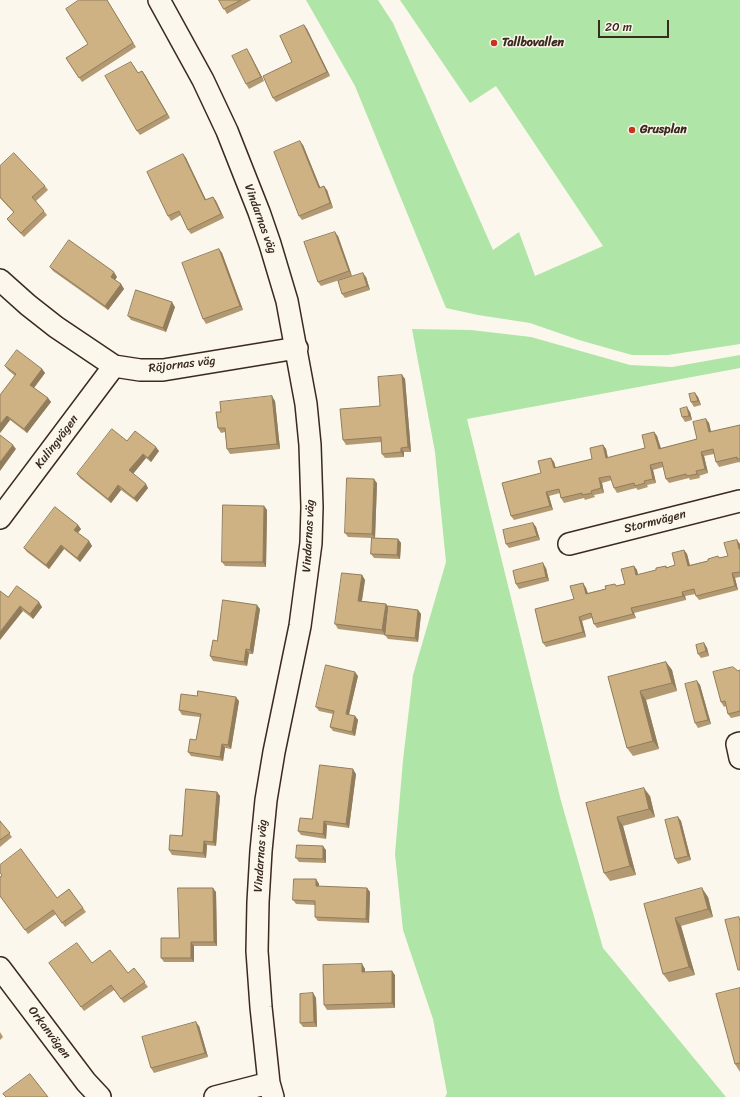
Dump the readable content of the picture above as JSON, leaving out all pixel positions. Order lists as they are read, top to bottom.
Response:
{
  "streets": {
    "street": [
      "Vindarnas väg",
      "Röjornas väg",
      "Kulingvägen",
      "Stormvägen",
      "Orkanvägen"
    ]
  },
  "crossings": [
    ["Vindarnas väg", "Röjornas väg"],
    ["Röjornas väg", "Kulingvägen"]
  ],
  "places": ["Tallbovallen", "Grusplan"],
  "scale_bar": "20 m"
}
